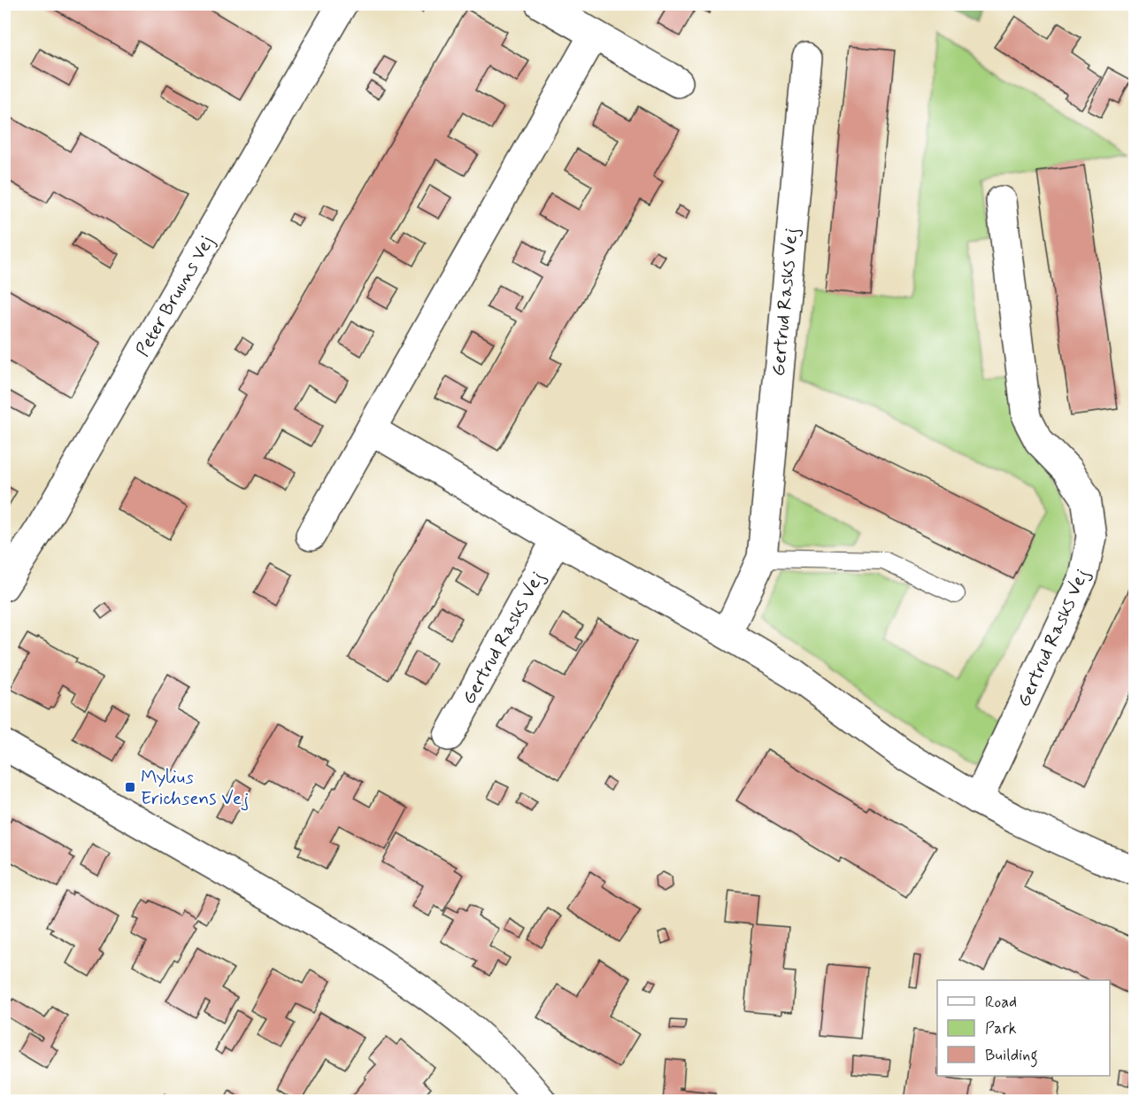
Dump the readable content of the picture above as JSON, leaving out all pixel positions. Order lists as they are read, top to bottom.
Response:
{
  "streets": {
    "street": ["Peter Bruuns Vej", "Gertrud Rasks Vej"]
  },
  "places": {
    "transit": ["Mylius Erichsens Vej"]
  },
  "legend": ["Road", "Park", "Building"]
}
